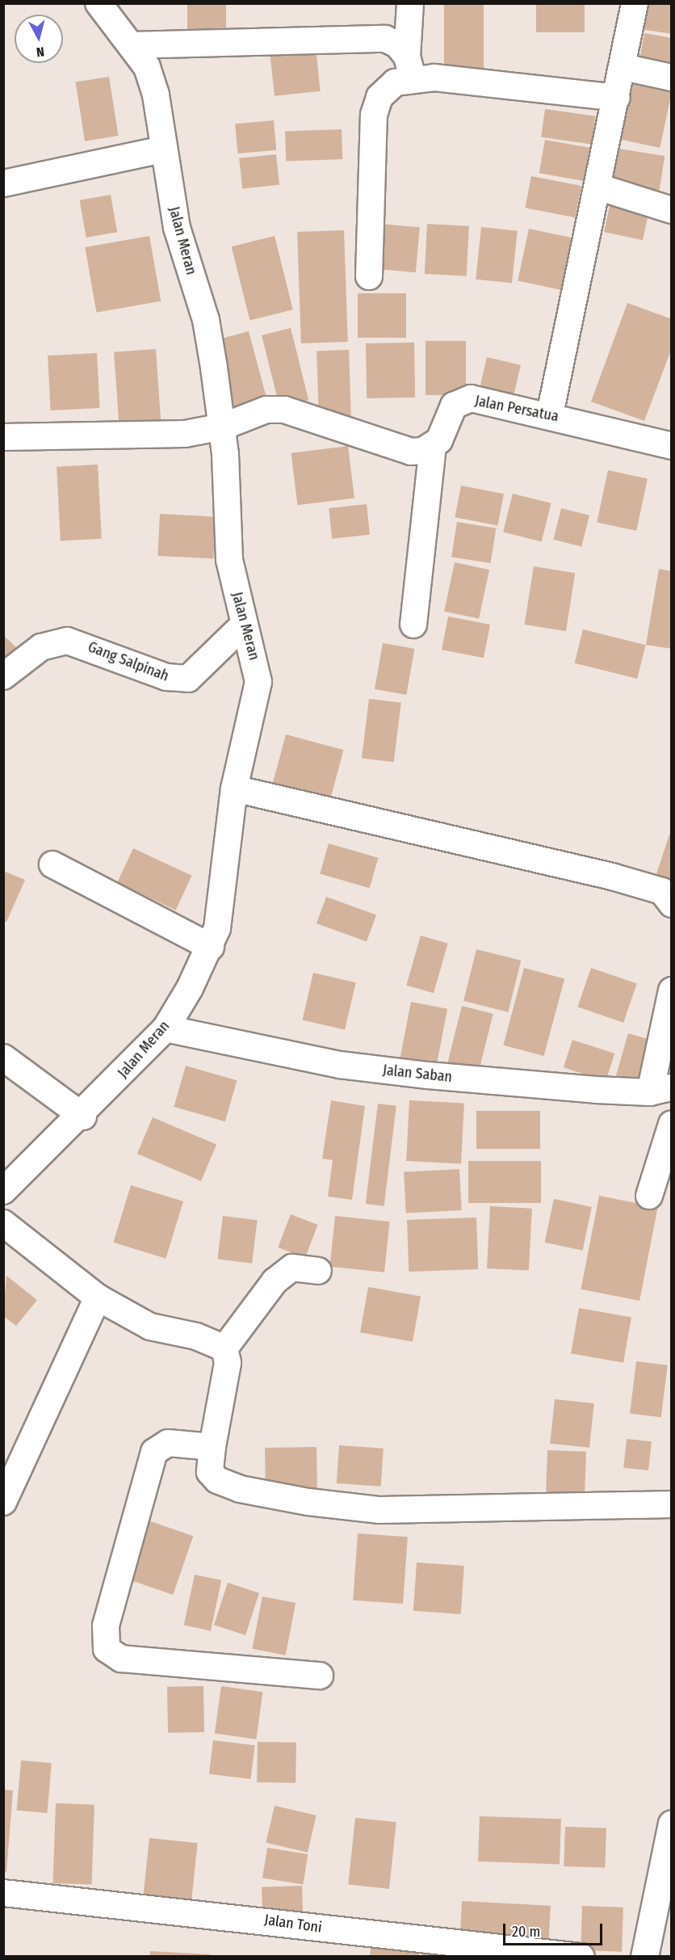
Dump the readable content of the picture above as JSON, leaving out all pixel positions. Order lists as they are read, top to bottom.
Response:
{
  "streets": {
    "street": [
      "Jalan Meran",
      "Jalan Persatua",
      "Gang Salpinah",
      "Jalan Saban",
      "Jalan Toni"
    ]
  },
  "crossings": [
    ["Jalan Meran", "Gang Salpinah"],
    ["Jalan Meran", "Jalan Saban"]
  ],
  "scale_bar": "20 m",
  "north": "bottom"
}
